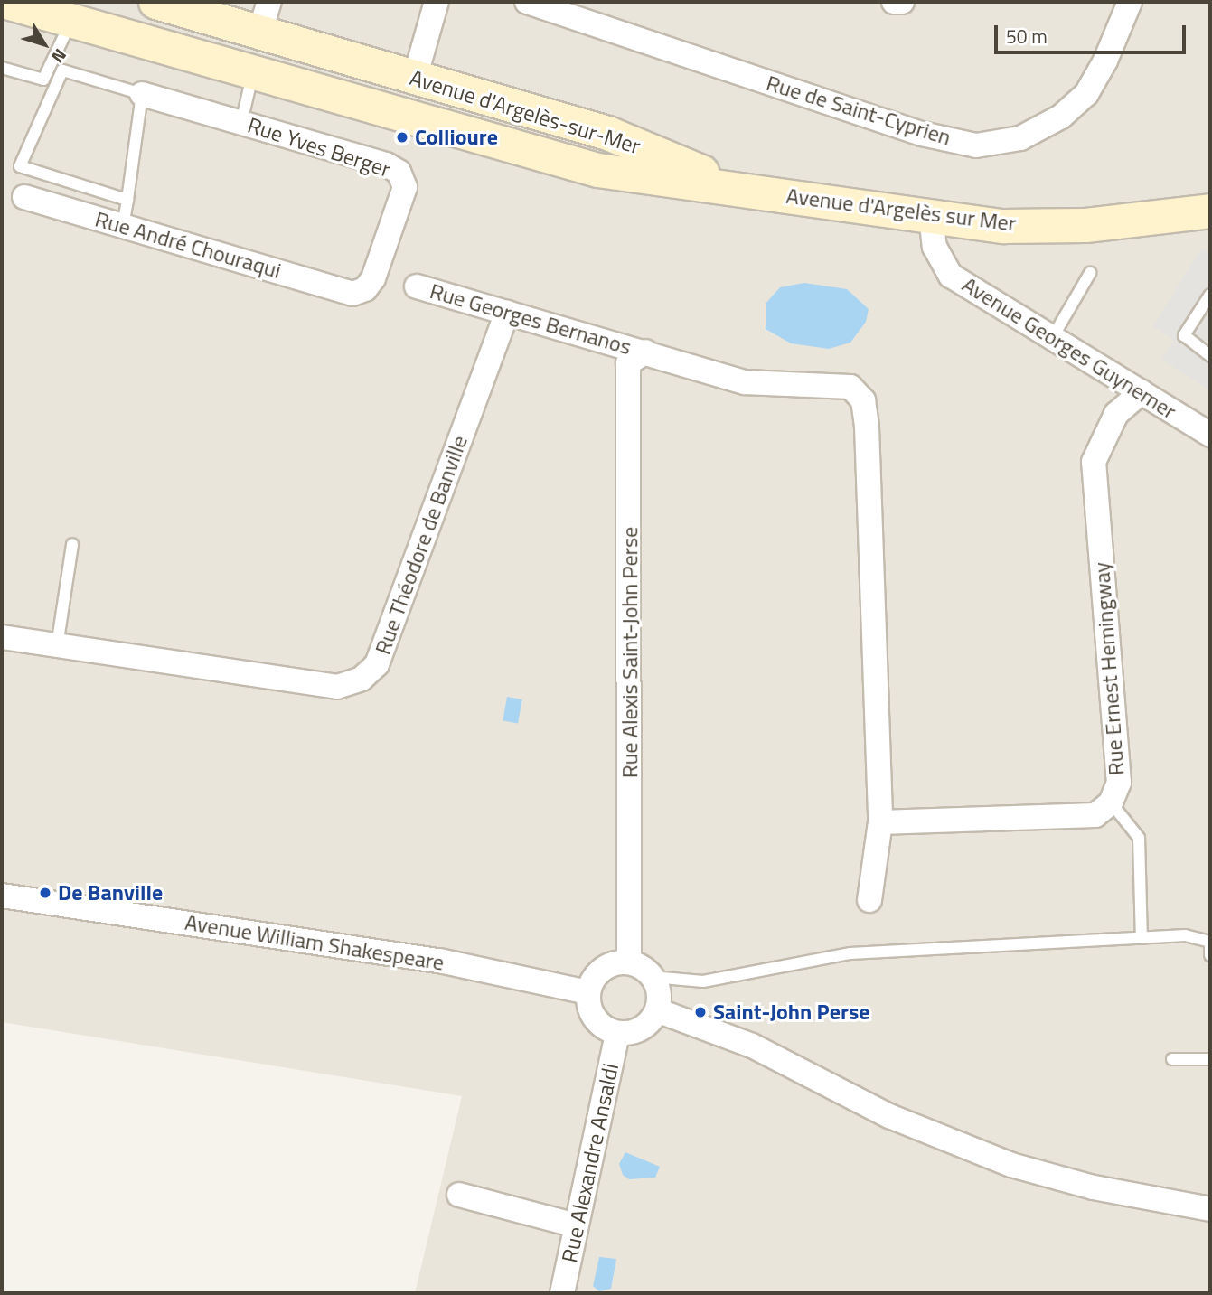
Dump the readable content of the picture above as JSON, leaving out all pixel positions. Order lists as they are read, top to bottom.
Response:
{
  "streets": {
    "main road": ["Avenue d'Argelès-sur-Mer", "Avenue d'Argelès sur Mer"],
    "street": [
      "Rue de Saint-Cyprien",
      "Rue Yves Berger",
      "Rue André Chouraqui",
      "Rue Georges Bernanos",
      "Avenue Georges Guynemer",
      "Rue Théodore de Banville",
      "Rue Alexis Saint-John Perse",
      "Rue Ernest Hemingway",
      "Avenue William Shakespeare",
      "Rue Alexandre Ansaldi"
    ]
  },
  "crossings": [
    ["Avenue d'Argelès-sur-Mer", "Avenue d'Argelès sur Mer"],
    ["Rue Yves Berger", "Rue André Chouraqui"],
    ["Avenue d'Argelès sur Mer", "Avenue Georges Guynemer"],
    ["Rue Georges Bernanos", "Rue Théodore de Banville"],
    ["Rue Georges Bernanos", "Rue Alexis Saint-John Perse"],
    ["Avenue Georges Guynemer", "Rue Ernest Hemingway"],
    ["Rue Alexis Saint-John Perse", "Avenue William Shakespeare"],
    ["Rue Alexis Saint-John Perse", "Rue Alexandre Ansaldi"],
    ["Avenue William Shakespeare", "Rue Alexandre Ansaldi"]
  ],
  "places": ["Collioure", "De Banville", "Saint-John Perse"],
  "scale_bar": "50 m",
  "north": "bottom right"
}
